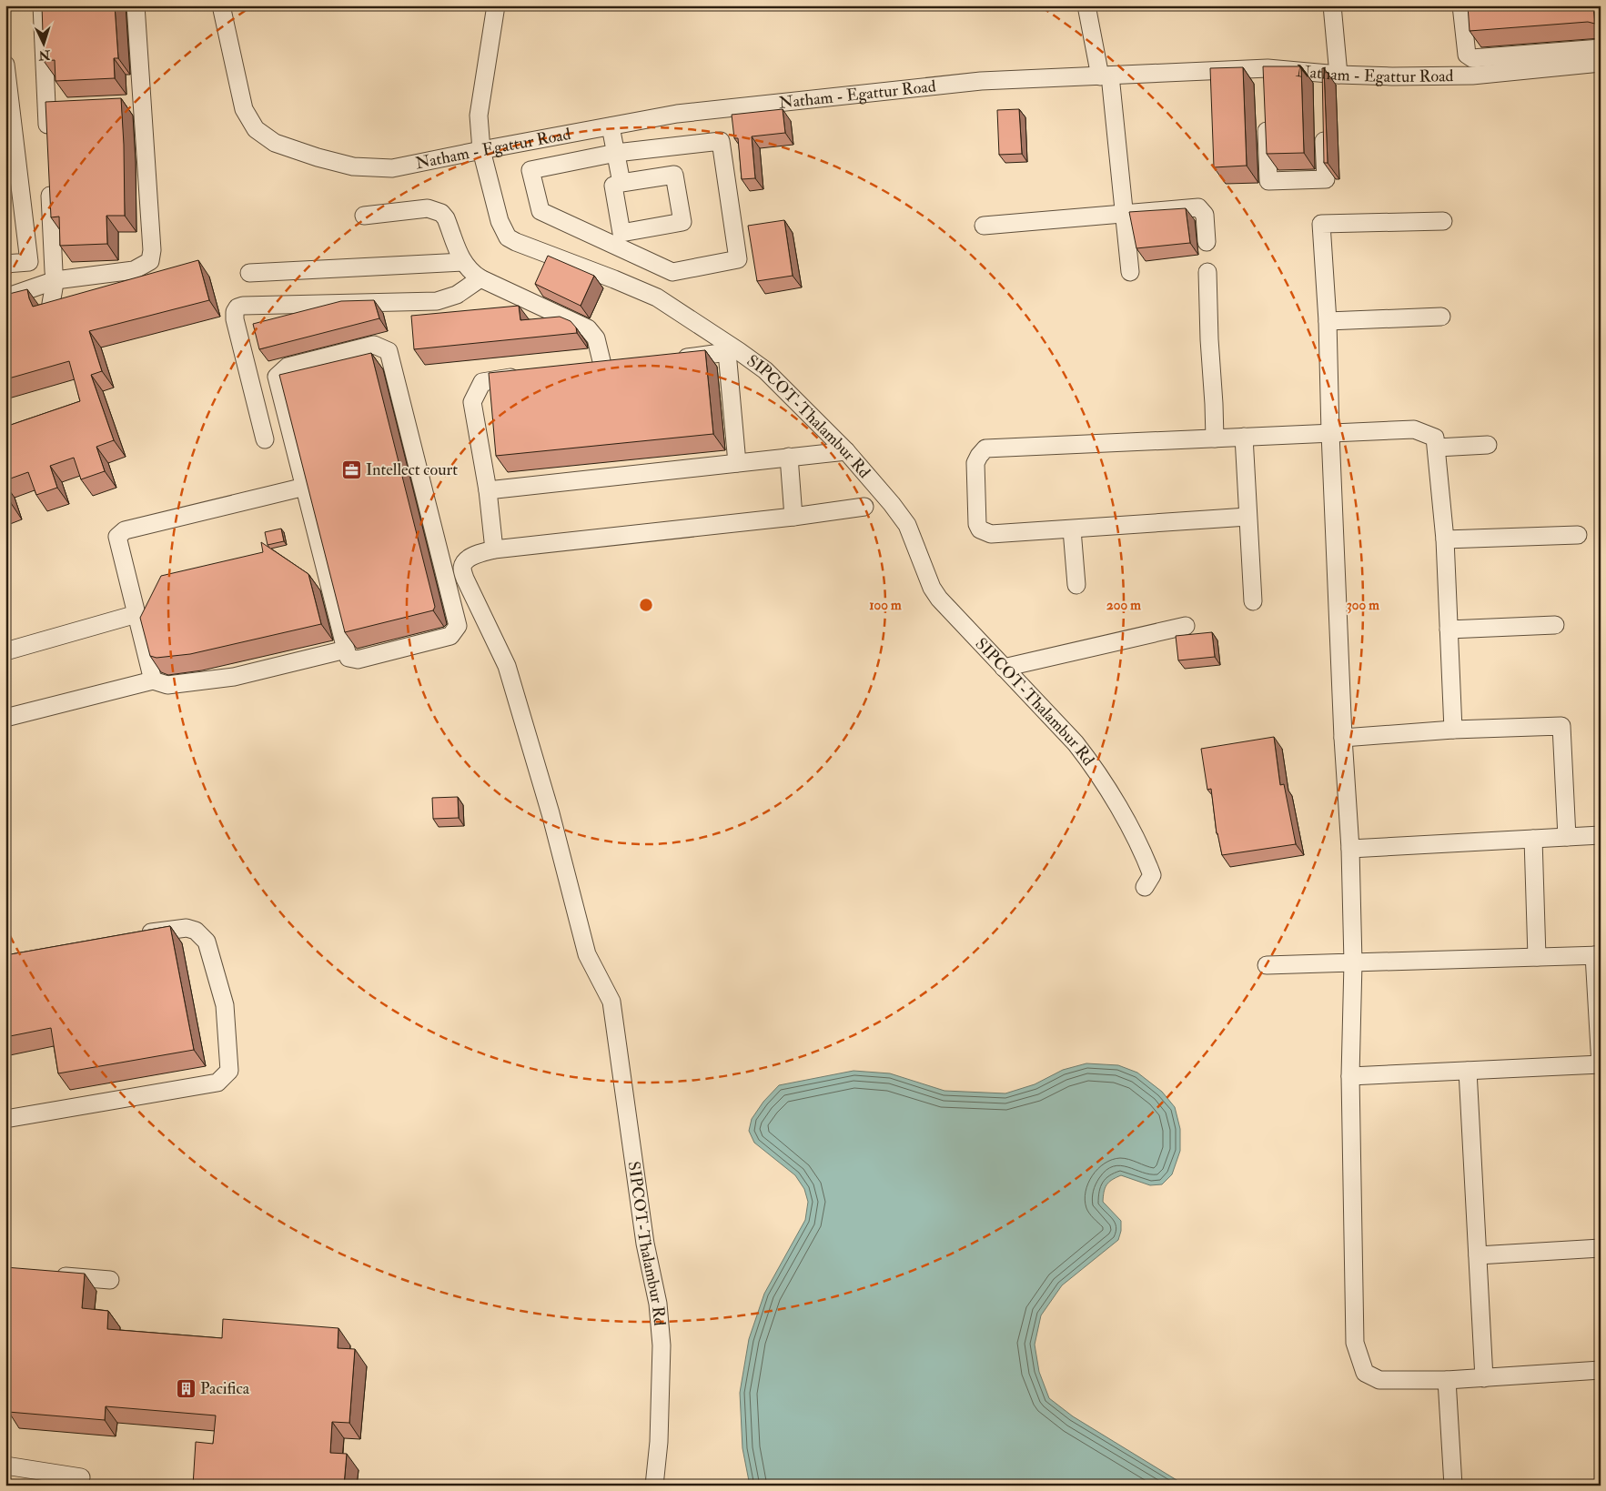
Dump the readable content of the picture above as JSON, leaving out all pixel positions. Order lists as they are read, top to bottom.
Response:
{
  "streets": {
    "street": ["Natham - Egattur Road", "SIPCOT-Thalambur Rd"]
  },
  "crossings": [
    ["Natham - Egattur Road", "SIPCOT-Thalambur Rd"]
  ],
  "places": {
    "office": ["Intellect court"],
    "building": ["Pacifica"]
  },
  "north": "bottom",
  "rings": ["100 m", "200 m", "300 m"]
}
